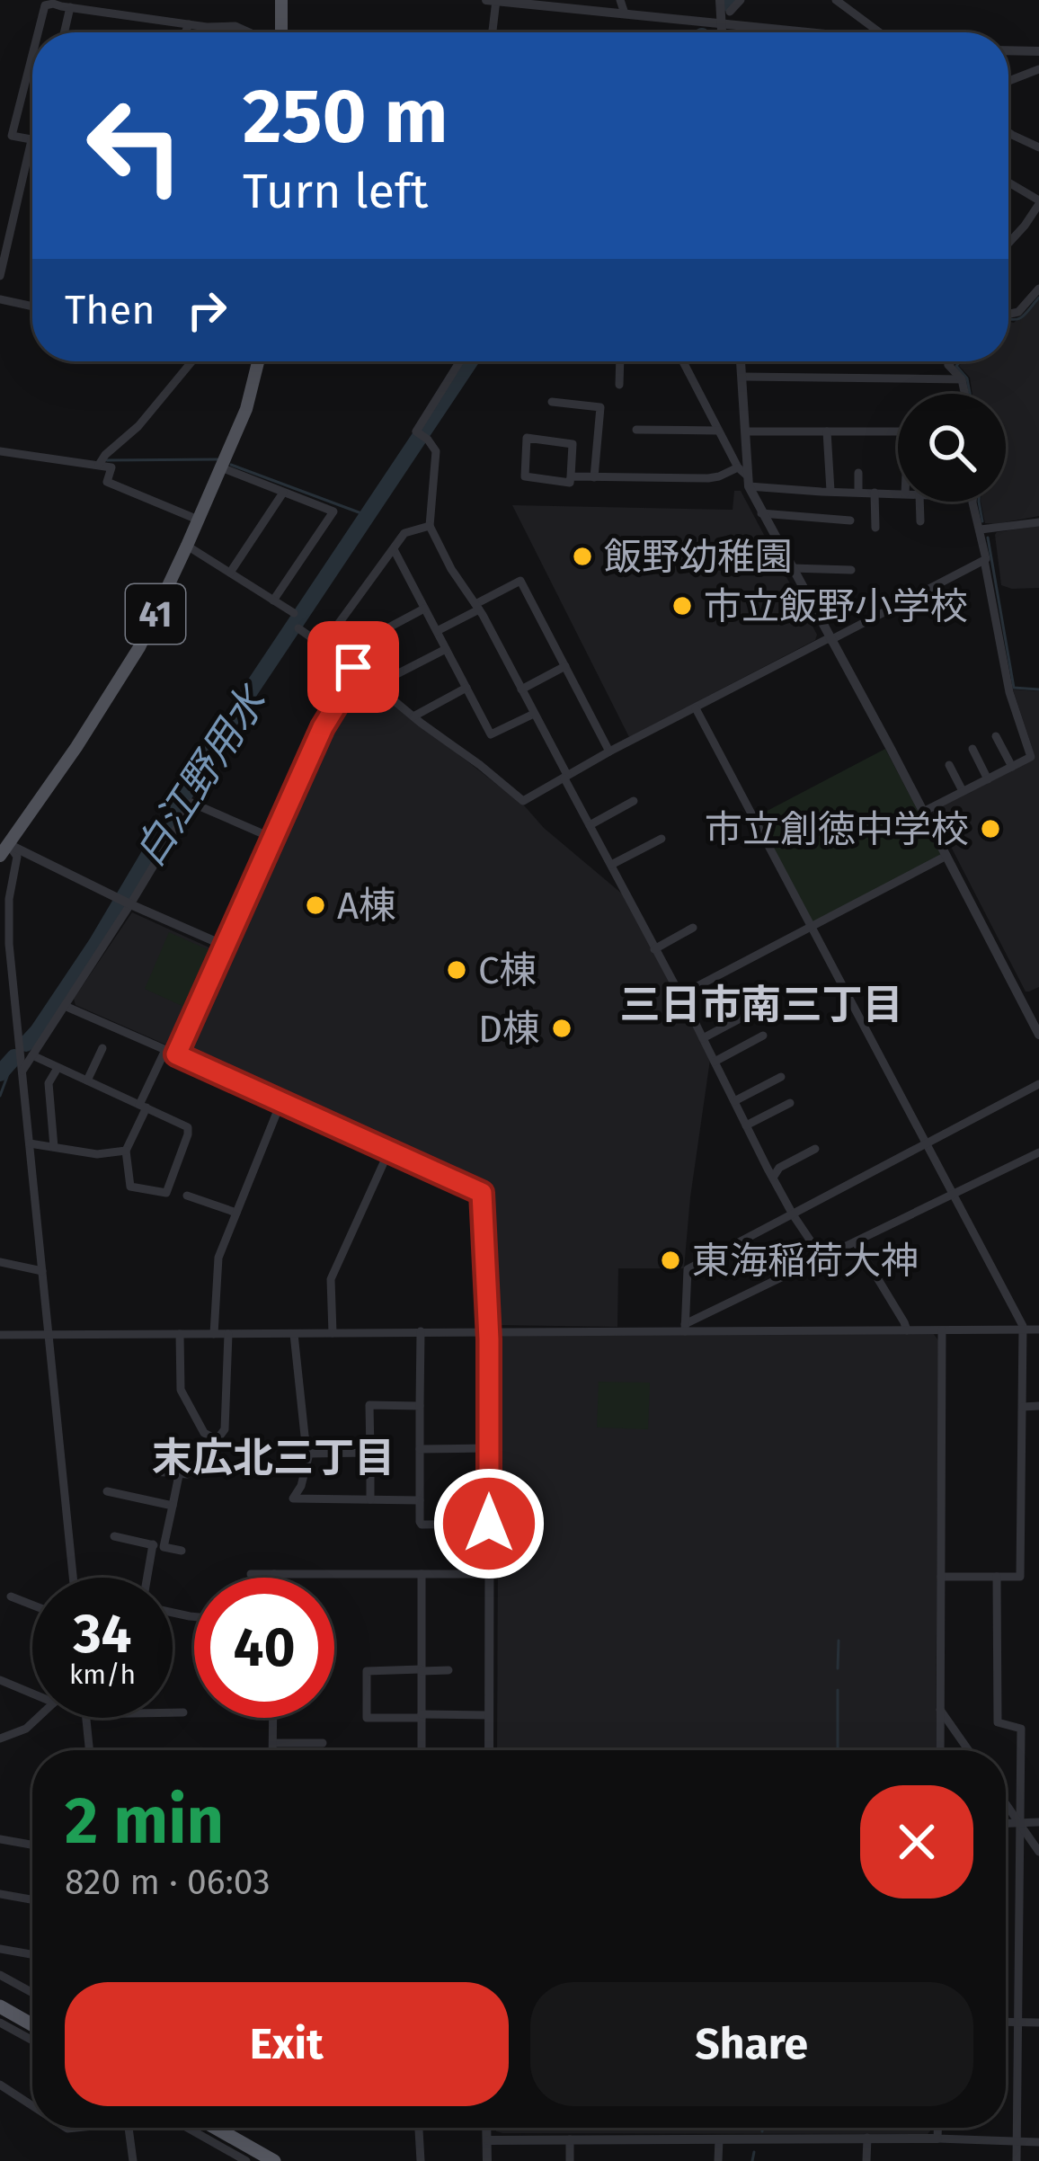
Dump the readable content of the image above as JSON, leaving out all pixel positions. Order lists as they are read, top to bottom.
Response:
{
  "streets": {
    "main road": ["41"]
  },
  "districts": ["三日市南三丁目", "末広北三丁目"],
  "water": ["白江野用水"],
  "places": [
    "飯野幼稚園",
    "市立飯野小学校",
    "市立創徳中学校",
    "A棟",
    "C棟",
    "D棟",
    "東海稲荷大神"
  ],
  "page": {
    "turn": ["250 m", "Turn left"],
    "then": "Then",
    "speed": "34 km/h",
    "limit": "40",
    "heading": ["2 min", "820 m · 06:03"],
    "buttons": ["Exit", "Share"]
  }
}
